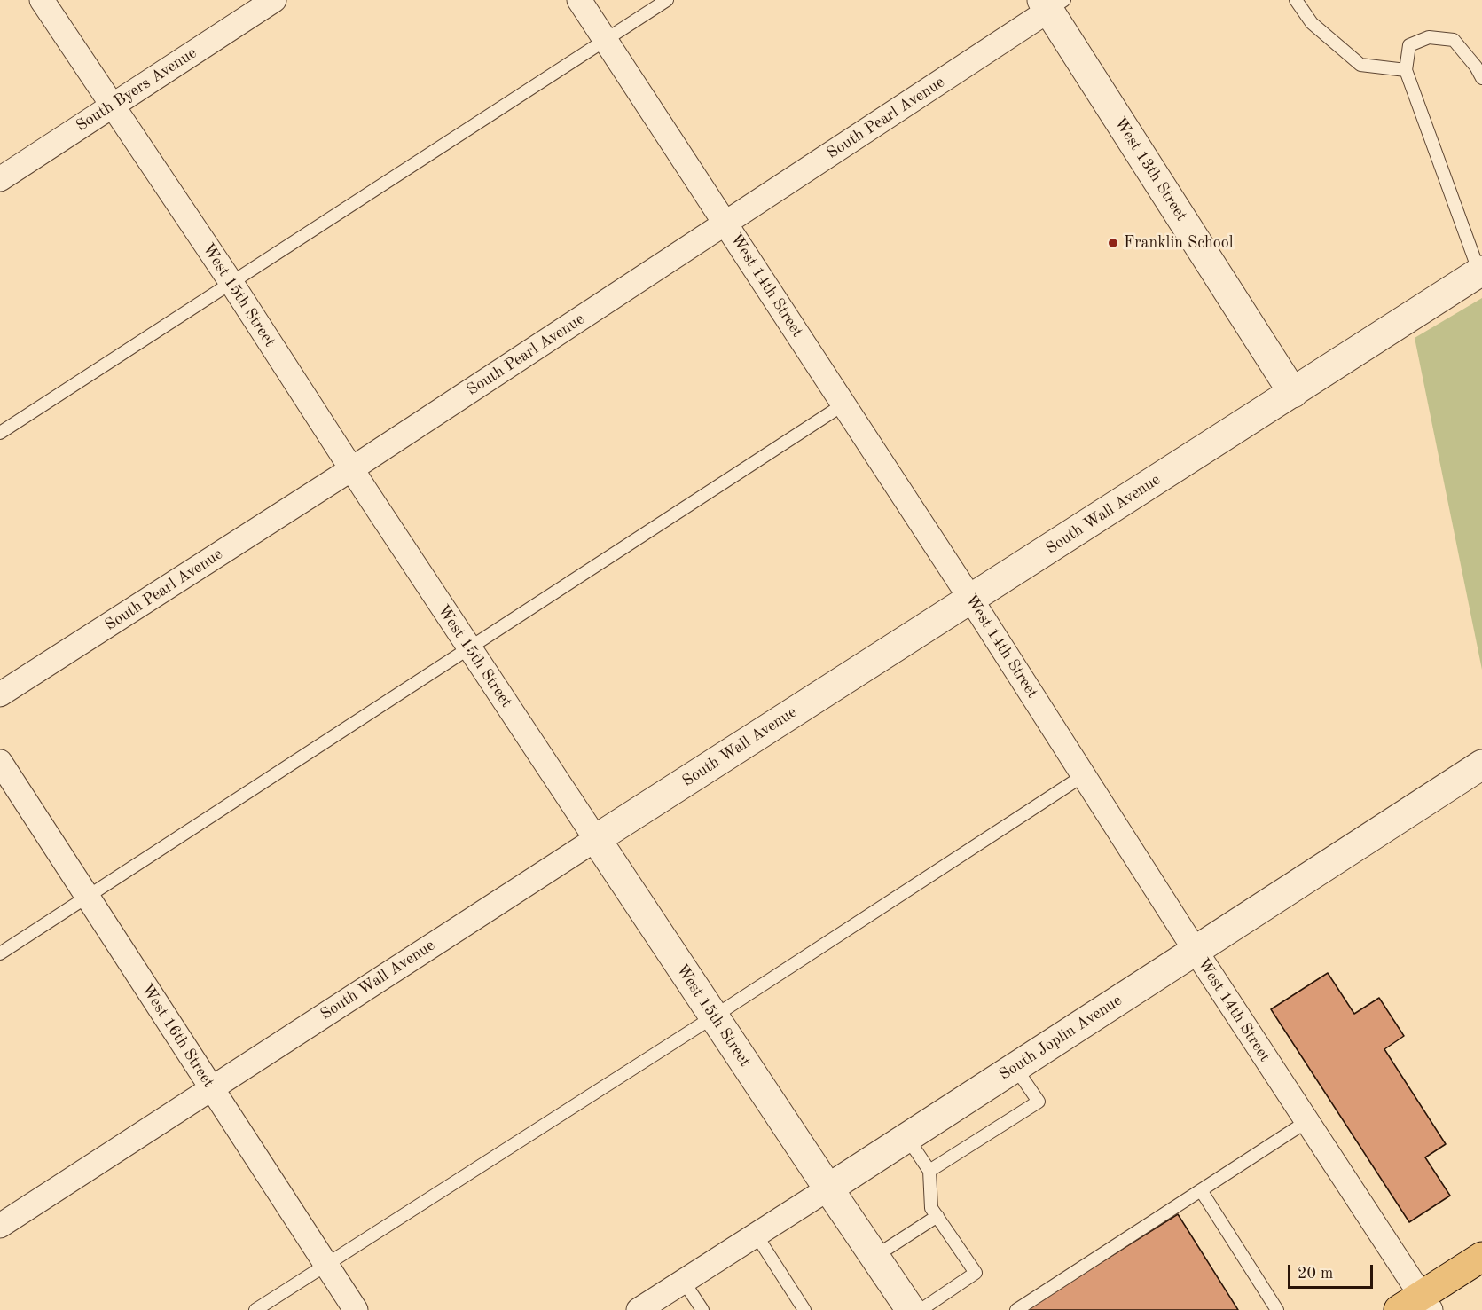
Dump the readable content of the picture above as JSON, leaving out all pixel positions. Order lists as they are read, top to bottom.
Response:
{
  "streets": {
    "street": [
      "South Byers Avenue",
      "South Pearl Avenue",
      "West 13th Street",
      "West 14th Street",
      "West 15th Street",
      "South Wall Avenue",
      "West 16th Street",
      "South Joplin Avenue"
    ]
  },
  "crossings": [
    ["South Byers Avenue", "West 15th Street"],
    ["South Pearl Avenue", "West 13th Street"],
    ["South Pearl Avenue", "West 14th Street"],
    ["South Pearl Avenue", "West 15th Street"],
    ["West 13th Street", "South Wall Avenue"],
    ["West 14th Street", "South Wall Avenue"],
    ["West 14th Street", "South Joplin Avenue"],
    ["West 15th Street", "South Wall Avenue"],
    ["West 15th Street", "South Joplin Avenue"],
    ["South Wall Avenue", "West 16th Street"]
  ],
  "places": ["Franklin School"],
  "scale_bar": "20 m"
}
